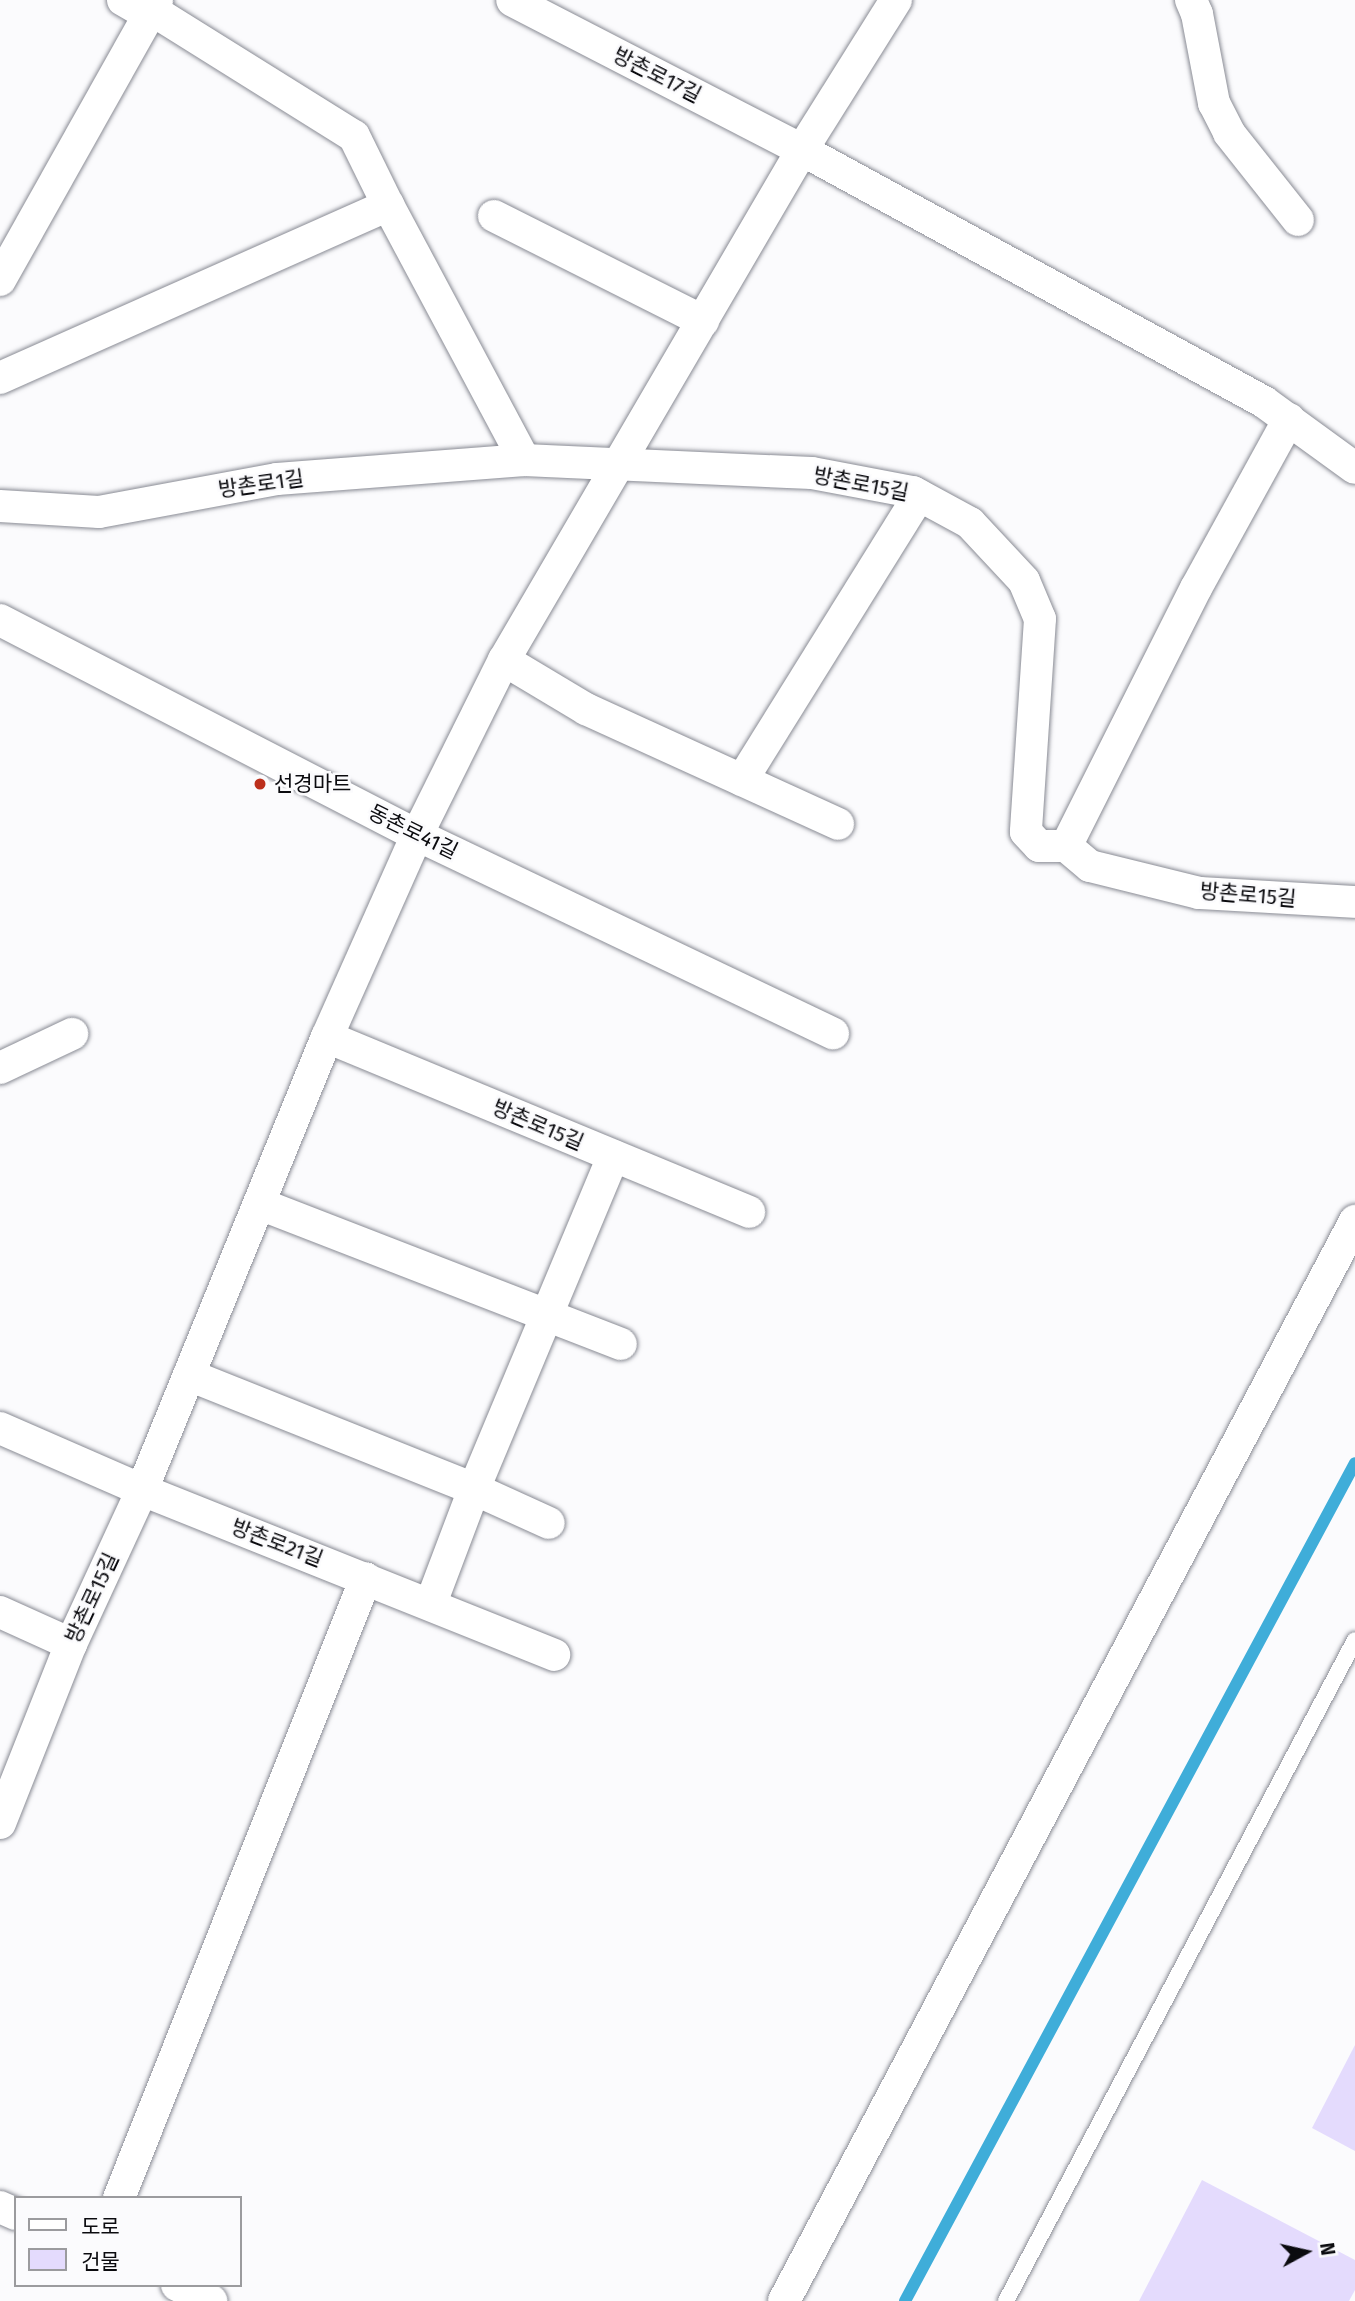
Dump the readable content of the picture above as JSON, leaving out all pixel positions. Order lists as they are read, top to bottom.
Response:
{
  "streets": {
    "street": [
      "방촌로17길",
      "방촌로1길",
      "방촌로15길",
      "동촌로41길",
      "방촌로21길"
    ]
  },
  "crossings": [
    ["방촌로17길", "방촌로15길"],
    ["방촌로1길", "방촌로15길"],
    ["방촌로15길", "동촌로41길"],
    ["방촌로15길", "방촌로21길"]
  ],
  "places": ["선경마트"],
  "legend": ["도로", "건물"],
  "north": "right"
}
